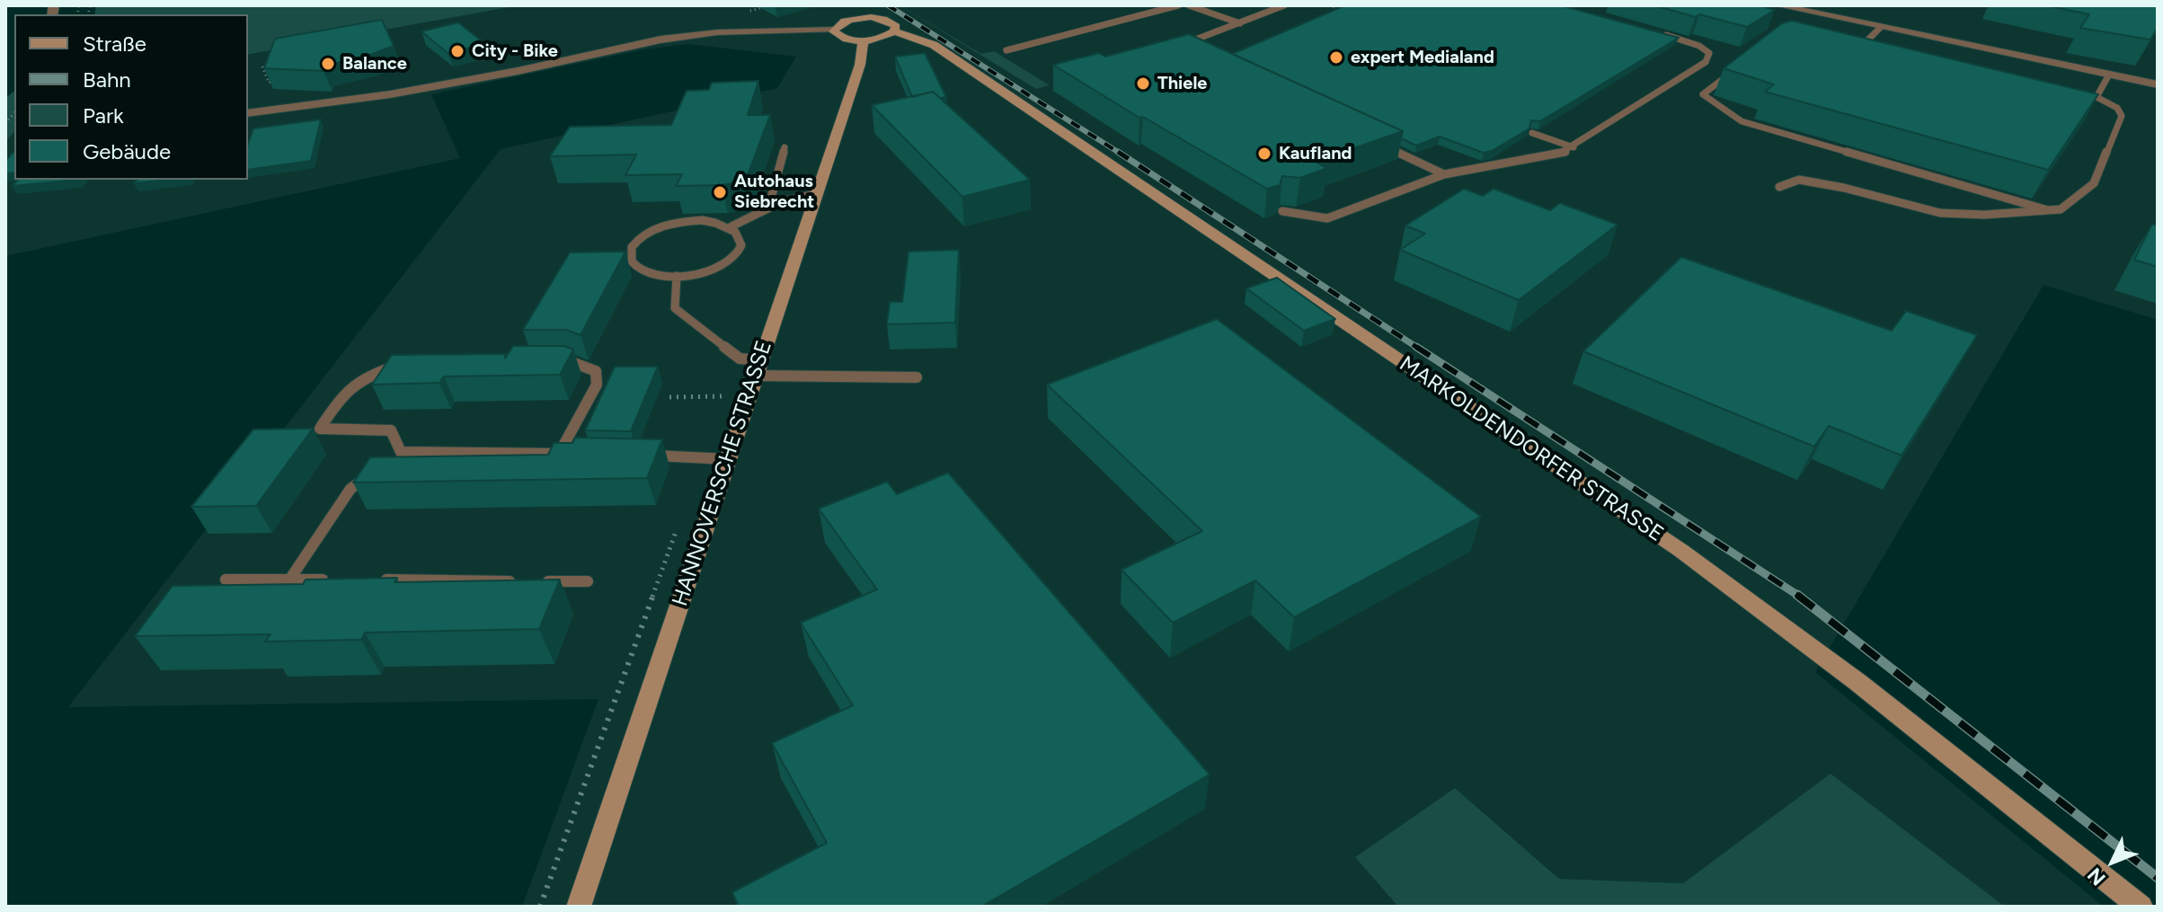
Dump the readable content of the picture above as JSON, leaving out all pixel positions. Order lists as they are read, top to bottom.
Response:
{
  "streets": {
    "main road": ["MARKOLDENDORFER STRASSE", "HANNOVERSCHE STRASSE"]
  },
  "places": [
    "City - Bike",
    "expert Medialand",
    "Balance",
    "Thiele",
    "Kaufland",
    "Autohaus Siebrecht"
  ],
  "legend": [
    "Straße",
    "Bahn",
    "Park",
    "Gebäude"
  ],
  "north": "bottom left"
}
